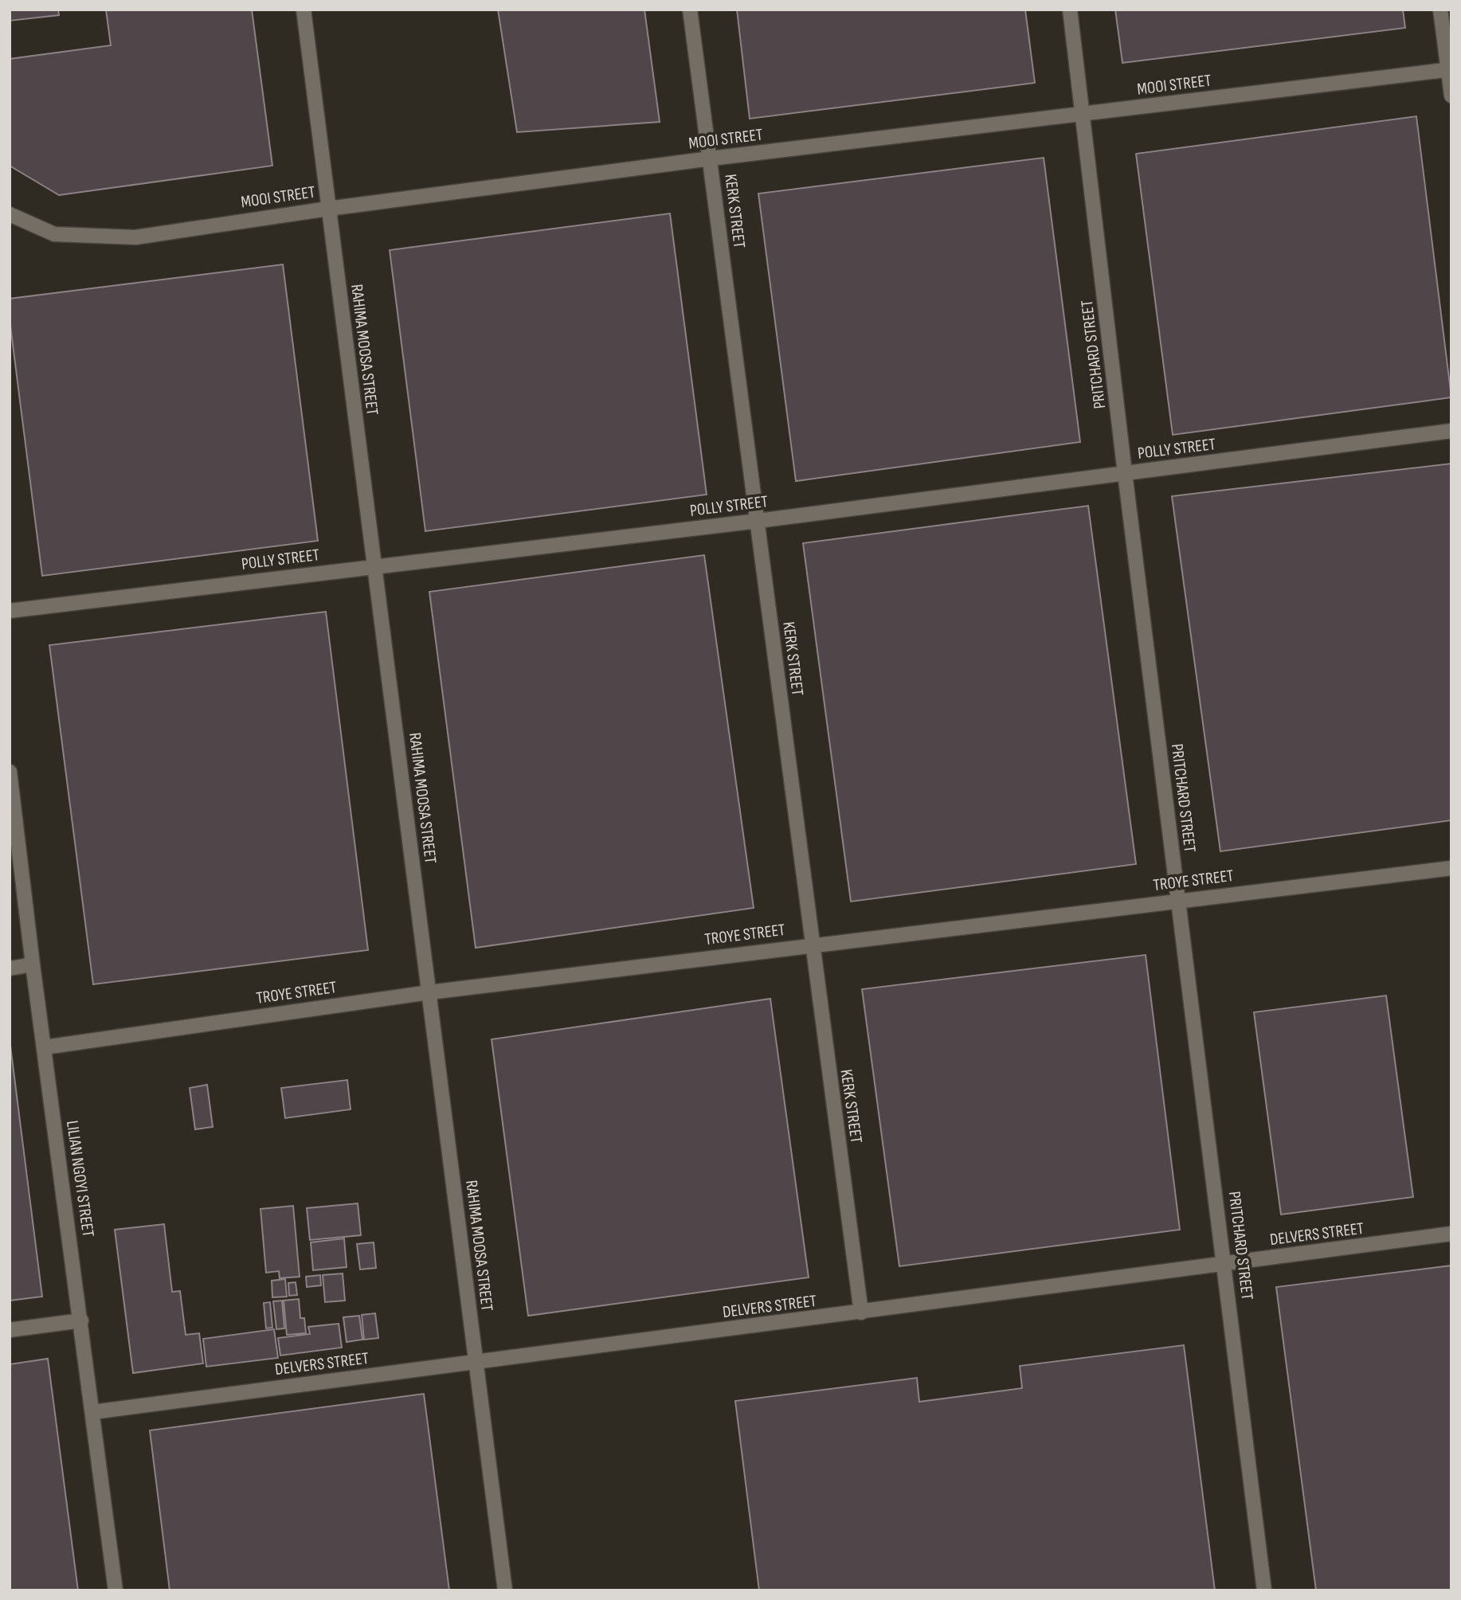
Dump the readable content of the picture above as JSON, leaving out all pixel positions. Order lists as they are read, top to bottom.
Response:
{
  "streets": {
    "street": [
      "MOOI STREET",
      "KERK STREET",
      "RAHIMA MOOSA STREET",
      "PRITCHARD STREET",
      "POLLY STREET",
      "TROYE STREET",
      "LILIAN NGOYI STREET",
      "DELVERS STREET"
    ]
  },
  "crossings": [
    ["MOOI STREET", "KERK STREET"],
    ["MOOI STREET", "RAHIMA MOOSA STREET"],
    ["MOOI STREET", "PRITCHARD STREET"],
    ["KERK STREET", "POLLY STREET"],
    ["KERK STREET", "TROYE STREET"],
    ["KERK STREET", "DELVERS STREET"],
    ["RAHIMA MOOSA STREET", "POLLY STREET"],
    ["RAHIMA MOOSA STREET", "TROYE STREET"],
    ["RAHIMA MOOSA STREET", "DELVERS STREET"],
    ["PRITCHARD STREET", "POLLY STREET"],
    ["PRITCHARD STREET", "TROYE STREET"],
    ["PRITCHARD STREET", "DELVERS STREET"],
    ["TROYE STREET", "LILIAN NGOYI STREET"],
    ["LILIAN NGOYI STREET", "DELVERS STREET"]
  ]
}
